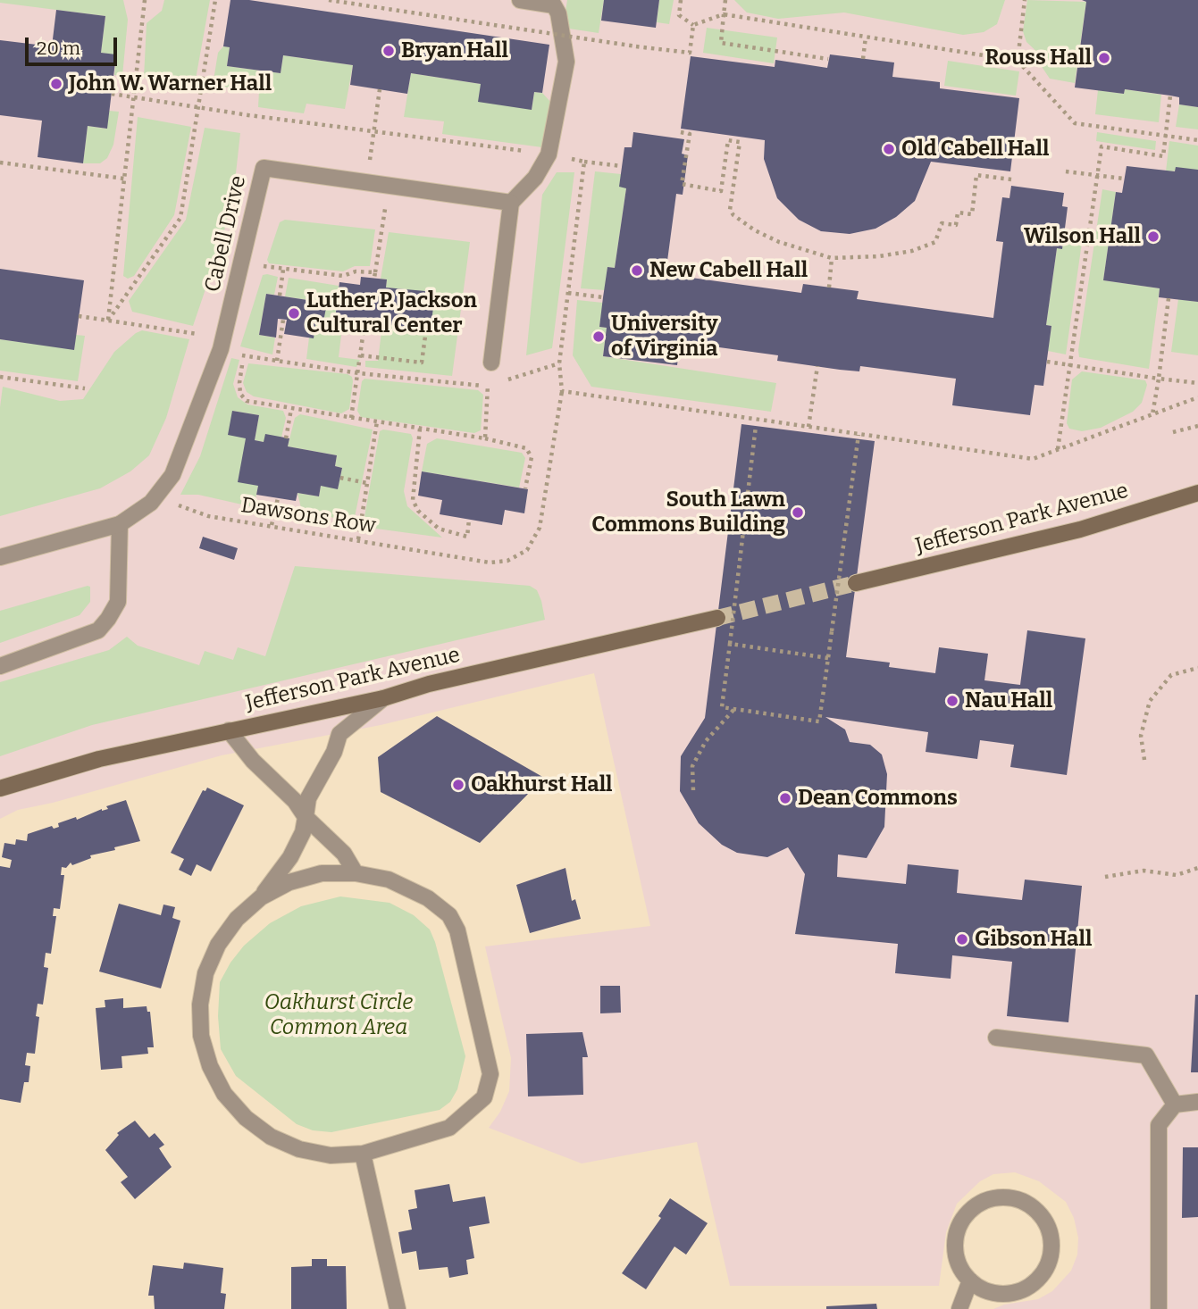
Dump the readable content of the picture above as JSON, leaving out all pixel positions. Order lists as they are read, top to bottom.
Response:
{
  "streets": {
    "main road": ["Jefferson Park Avenue"],
    "street": ["Cabell Drive"],
    "path": ["Dawsons Row"]
  },
  "parks": ["Oakhurst Circle Common Area"],
  "places": [
    "Bryan Hall",
    "Rouss Hall",
    "John W. Warner Hall",
    "Old Cabell Hall",
    "Wilson Hall",
    "New Cabell Hall",
    "Luther P. Jackson Cultural Center",
    "University of Virginia",
    "South Lawn Commons Building",
    "Nau Hall",
    "Oakhurst Hall",
    "Dean Commons",
    "Gibson Hall"
  ],
  "scale_bar": "20 m"
}
